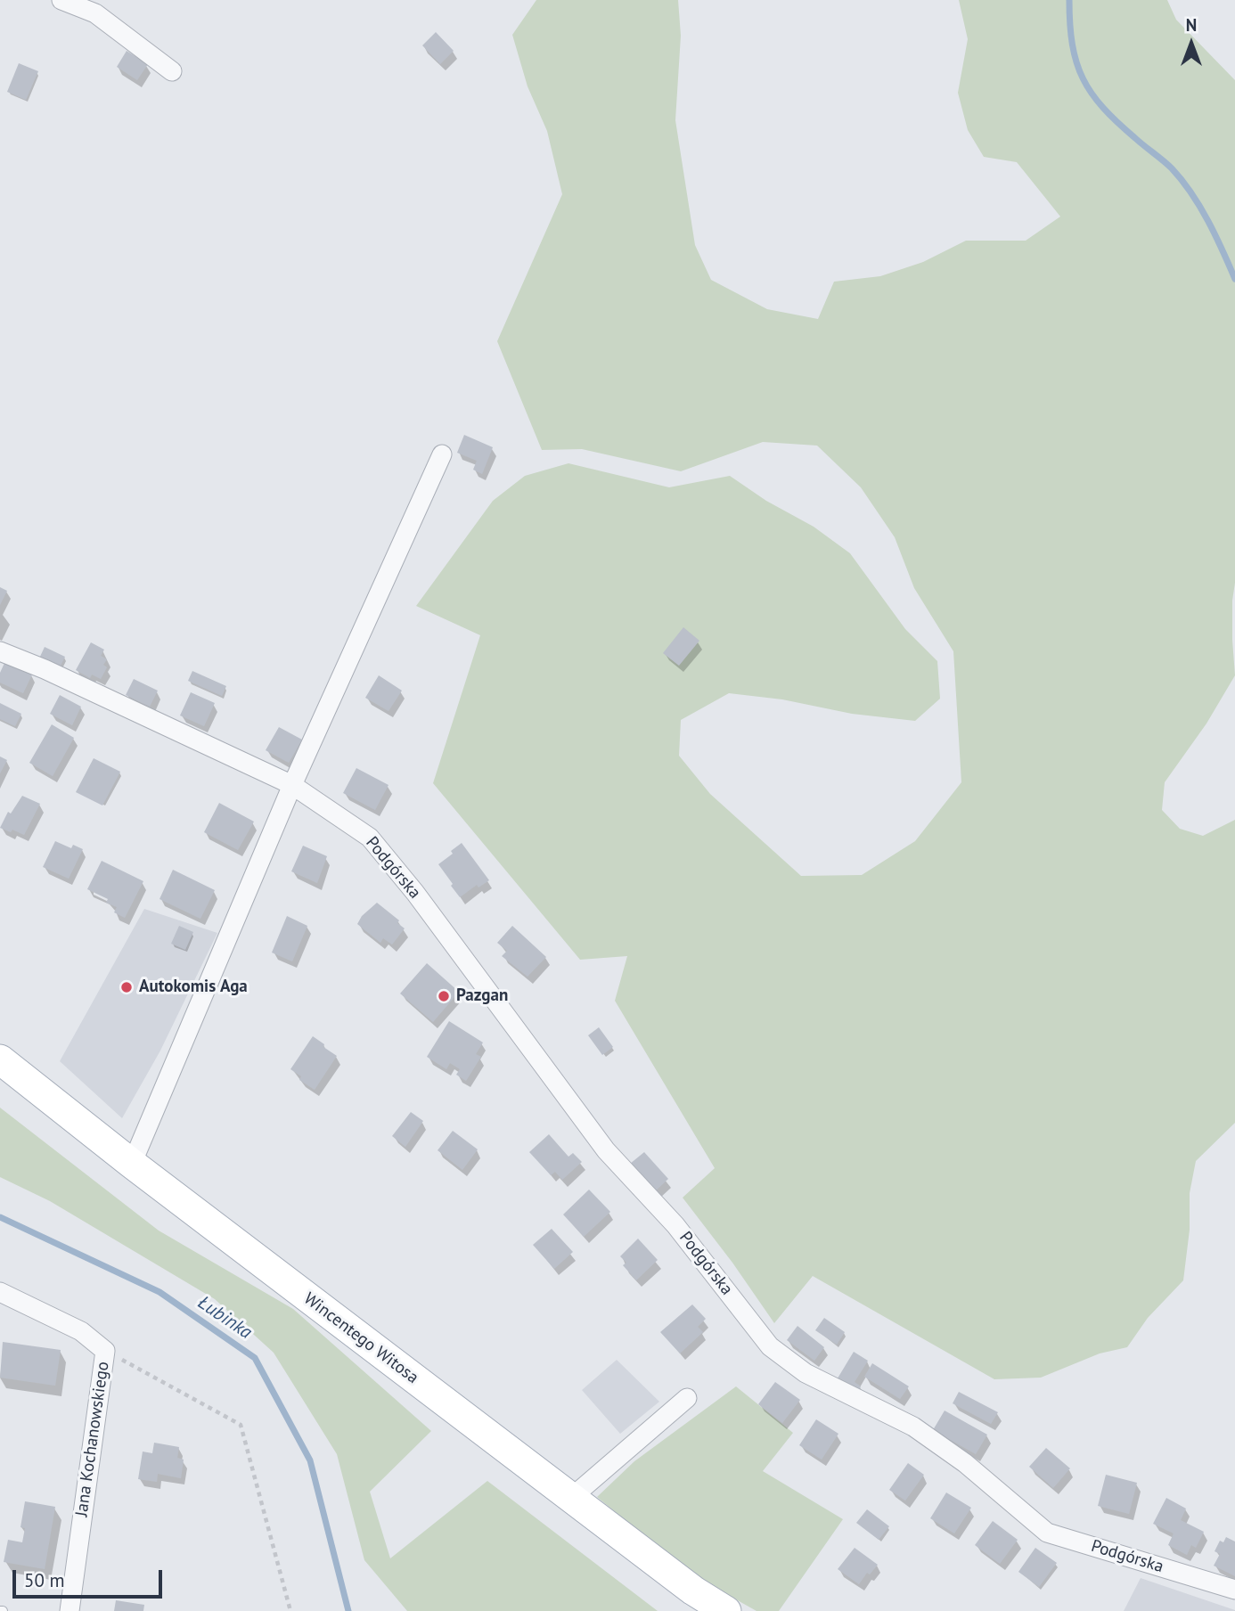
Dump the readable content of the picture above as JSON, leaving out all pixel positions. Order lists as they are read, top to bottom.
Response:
{
  "streets": {
    "main road": ["Wincentego Witosa"],
    "street": ["Podgórska", "Jana Kochanowskiego"]
  },
  "water": ["Łubinka"],
  "places": ["Autokomis Aga", "Pazgan"],
  "scale_bar": "50 m",
  "north": "top"
}
